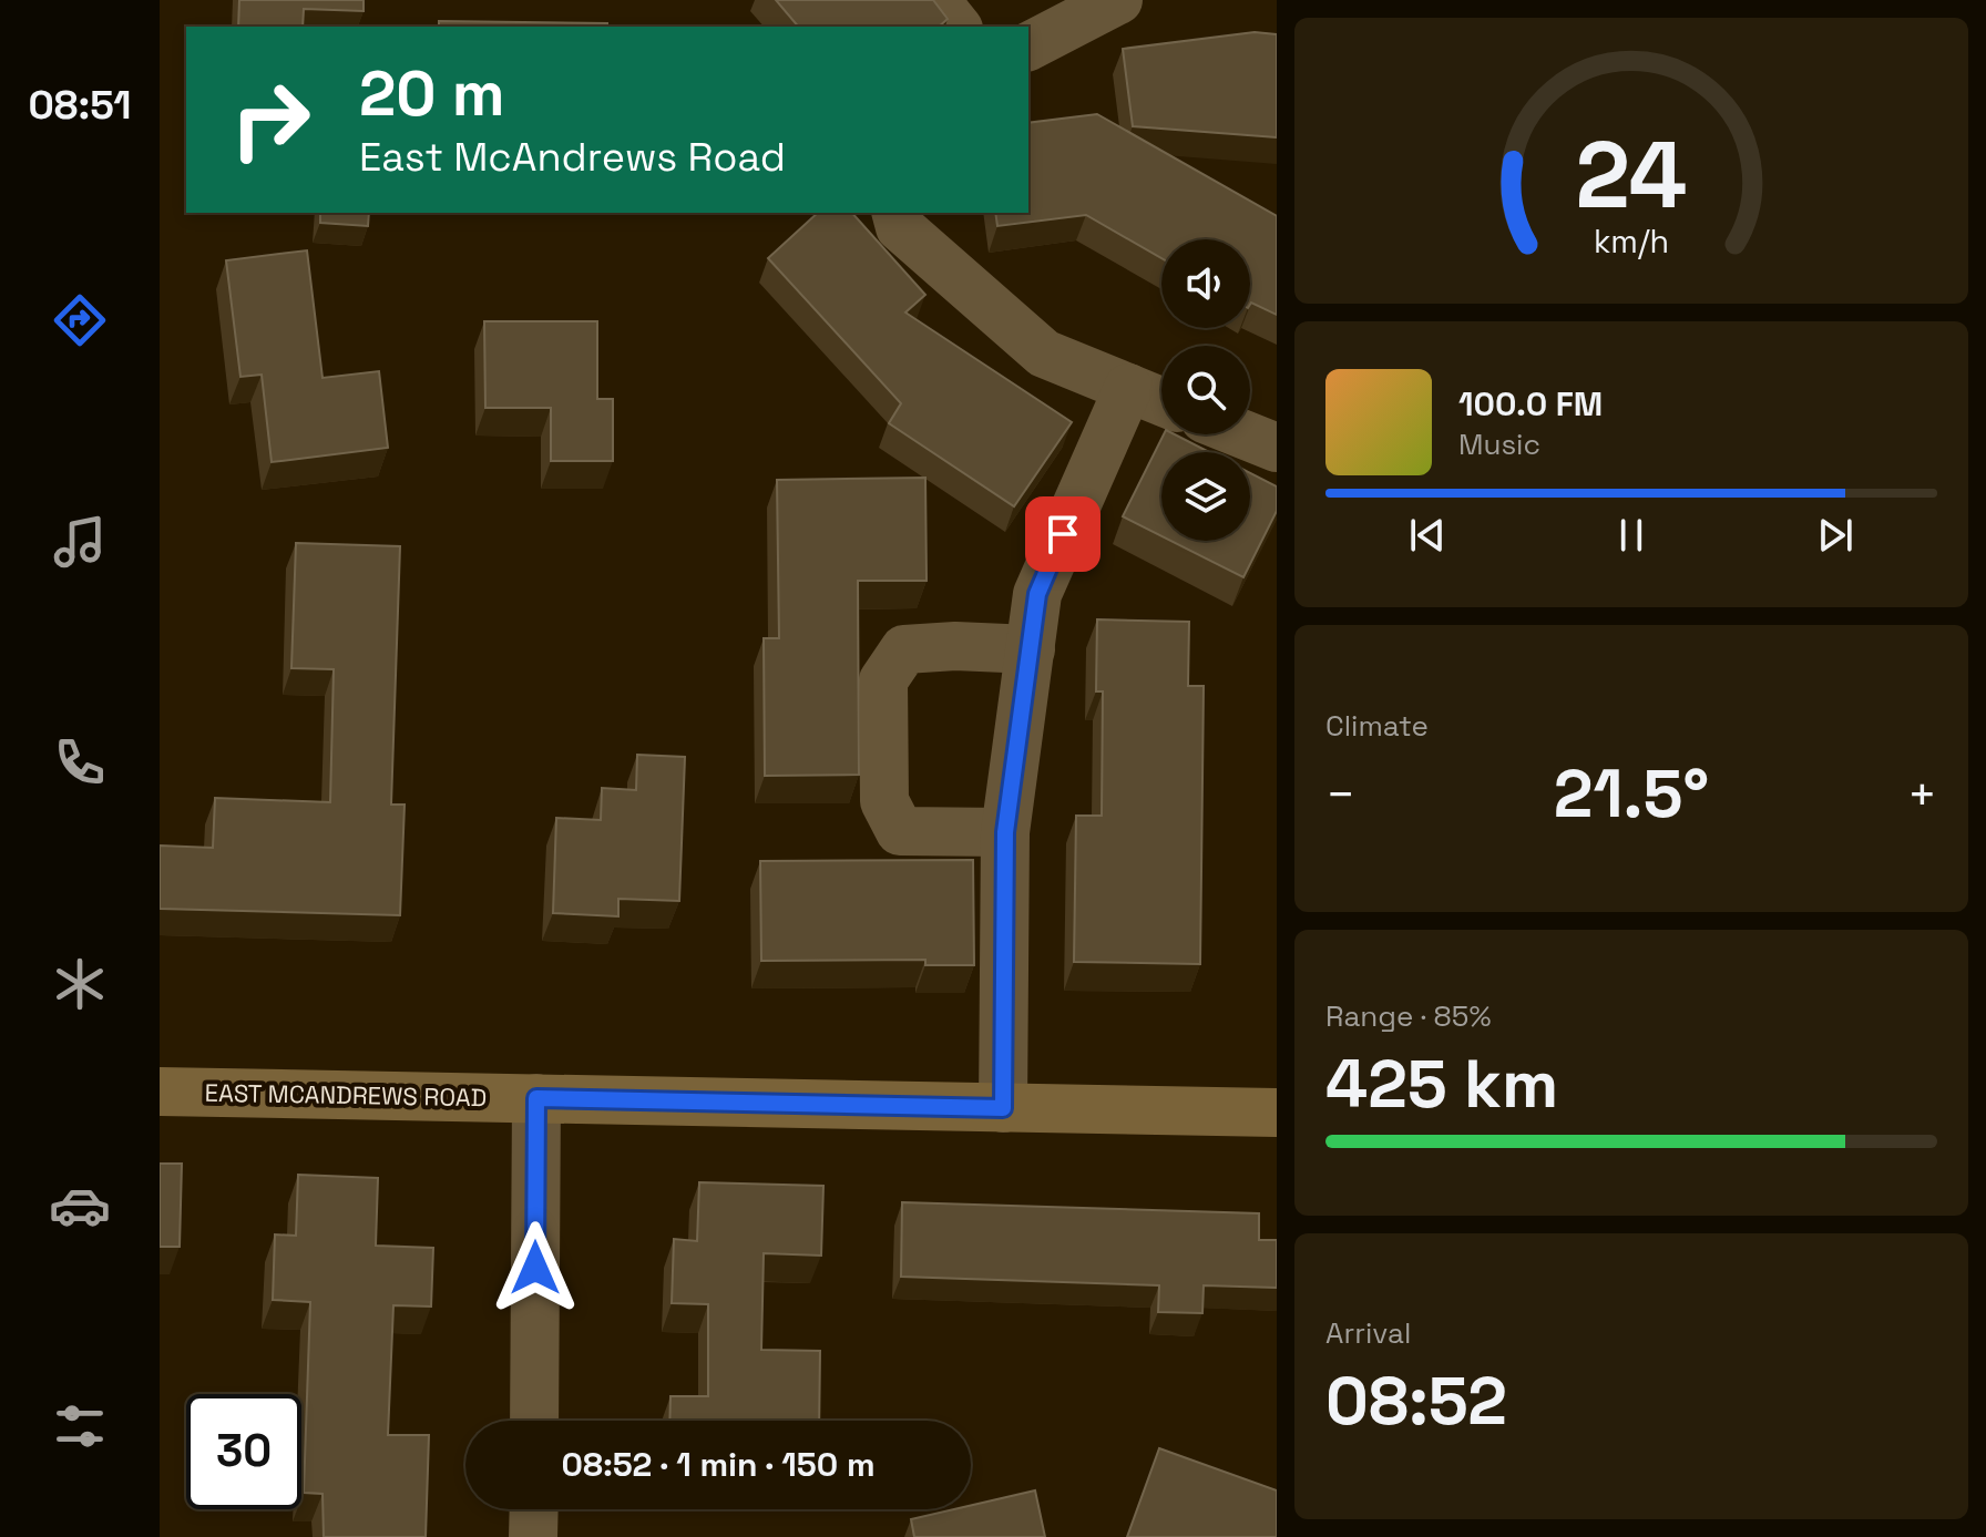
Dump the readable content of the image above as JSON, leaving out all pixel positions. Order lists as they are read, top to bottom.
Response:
{
  "streets": {
    "main road": ["EAST MCANDREWS ROAD"]
  },
  "page": {
    "tabs": "08:51",
    "turn": ["20 m", "East McAndrews Road"],
    "song": ["100.0 FM", "Music"],
    "tile": [
      "Climate",
      ["Range · 85%", "425 km"],
      ["Arrival", "08:52"]
    ],
    "heat": ["−", "21.5°", "+"],
    "limit": "30",
    "trip": "08:52 · 1 min · 150 m",
    "gauge": ["24", "km/h"]
  }
}
